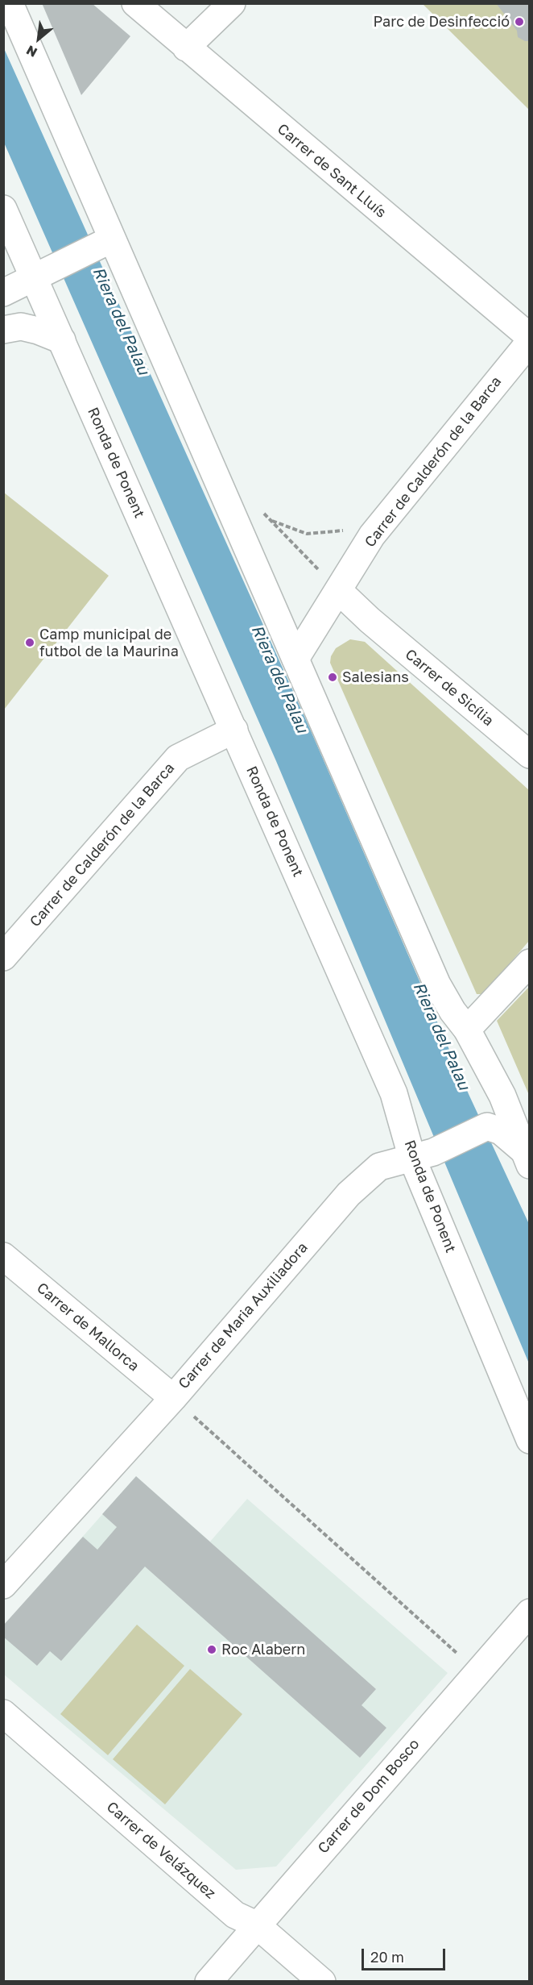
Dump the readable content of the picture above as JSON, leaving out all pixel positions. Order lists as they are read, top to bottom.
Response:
{
  "streets": {
    "street": [
      "Carrer de Sant Lluís",
      "Carrer de Calderón de la Barca",
      "Ronda de Ponent",
      "Carrer de Sicília",
      "Carrer de Maria Auxiliadora",
      "Carrer de Mallorca",
      "Carrer de Dom Bosco",
      "Carrer de Velázquez"
    ]
  },
  "crossings": [
    ["Carrer de Calderón de la Barca", "Ronda de Ponent"],
    ["Carrer de Calderón de la Barca", "Carrer de Sicília"],
    ["Ronda de Ponent", "Carrer de Maria Auxiliadora"],
    ["Carrer de Maria Auxiliadora", "Carrer de Mallorca"],
    ["Carrer de Dom Bosco", "Carrer de Velázquez"]
  ],
  "water": ["Riera del Palau"],
  "places": [
    "Parc de Desinfecció",
    "Camp municipal de futbol de la Maurina",
    "Salesians",
    "Roc Alabern"
  ],
  "scale_bar": "20 m",
  "north": "bottom left"
}
